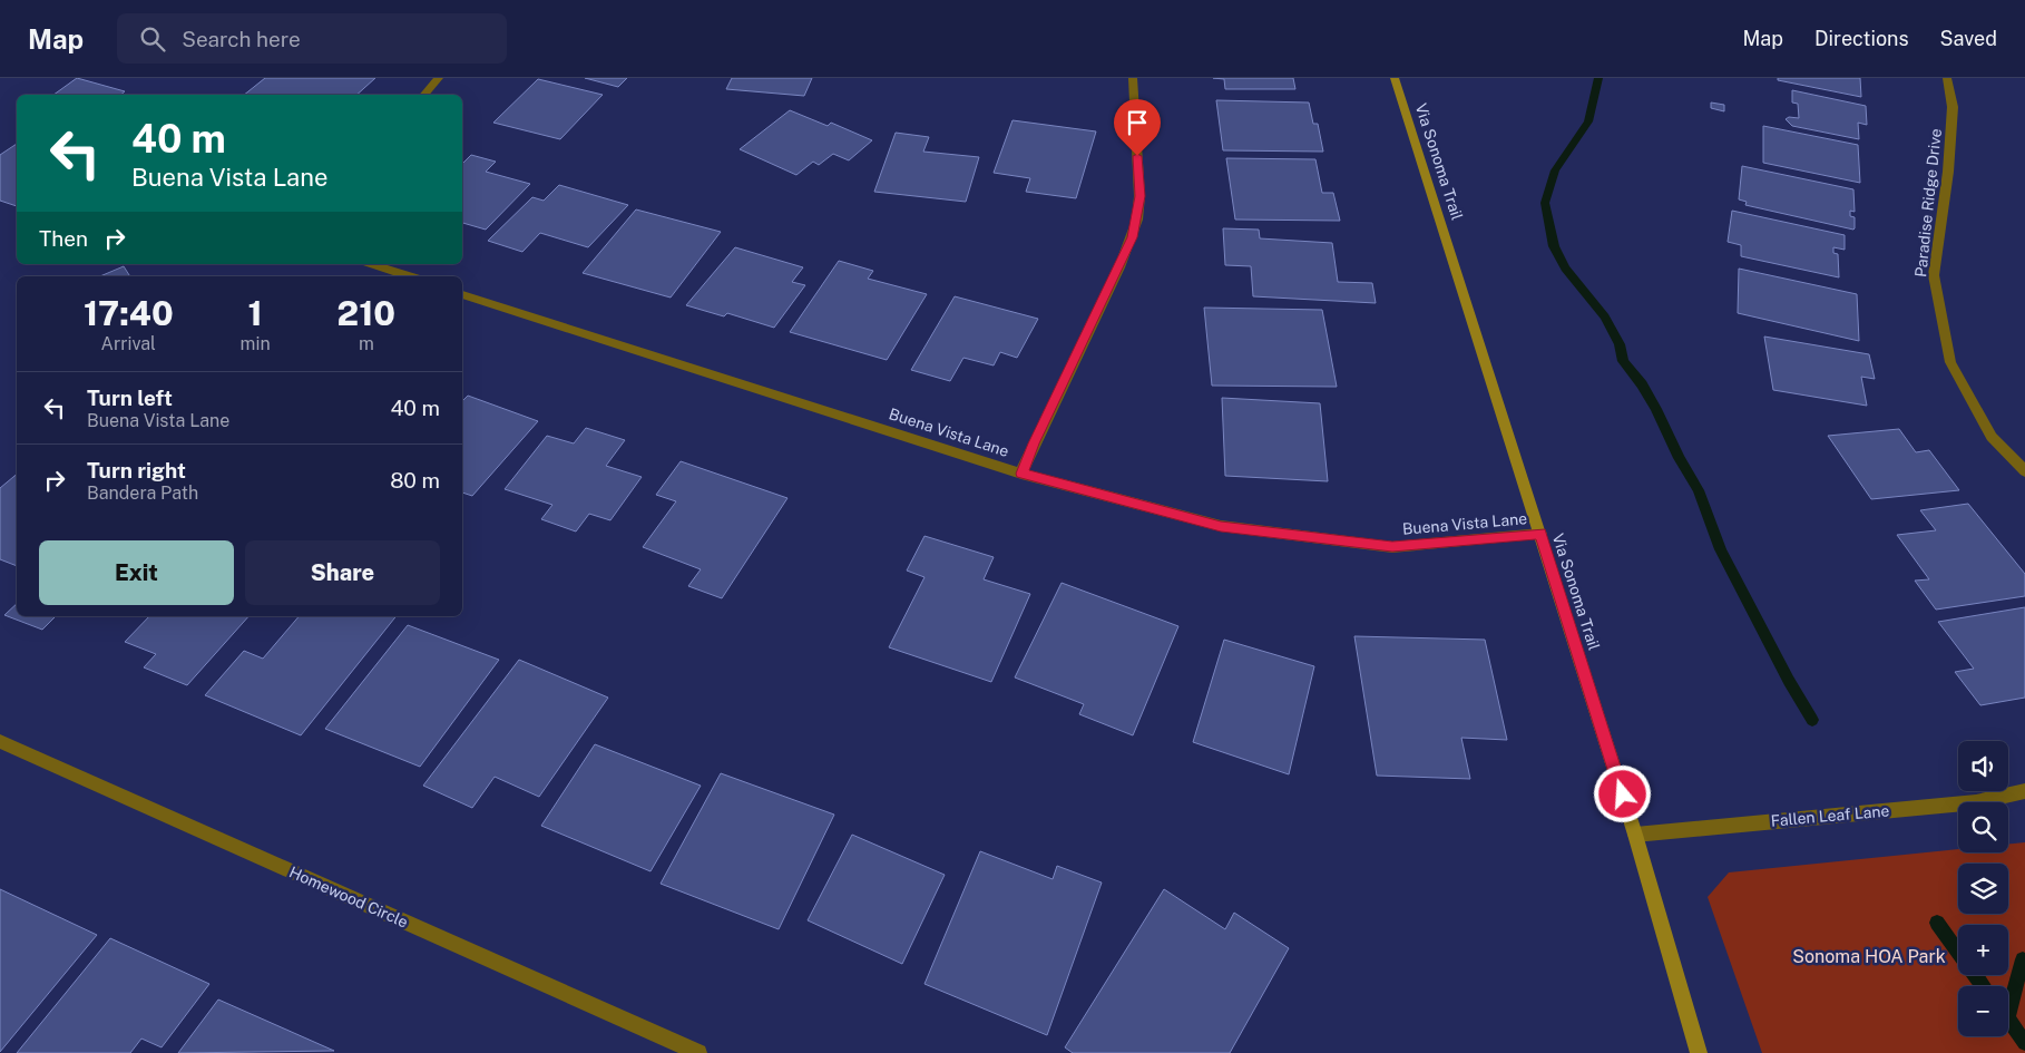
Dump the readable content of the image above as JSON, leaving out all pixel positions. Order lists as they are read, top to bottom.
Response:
{
  "streets": {
    "street": [
      "Via Sonoma Trail",
      "Paradise Ridge Drive",
      "Buena Vista Lane",
      "Fallen Leaf Lane",
      "Homewood Circle"
    ]
  },
  "crossings": [
    ["Via Sonoma Trail", "Buena Vista Lane"],
    ["Via Sonoma Trail", "Fallen Leaf Lane"]
  ],
  "parks": ["Sonoma HOA Park"],
  "page": {
    "header": "Map",
    "search": "Search here",
    "nav": ["Map", "Directions", "Saved"],
    "turn": ["40 m", "Buena Vista Lane"],
    "then": "Then",
    "eta": [
      "17:40",
      "Arrival",
      "1",
      "min",
      "210",
      "m"
    ],
    "list": [
      {
        "name": "Turn left",
        "note": "Buena Vista Lane",
        "value": "40 m"
      },
      {
        "name": "Turn right",
        "note": "Bandera Path",
        "value": "80 m"
      }
    ],
    "buttons": ["Exit", "Share"],
    "map_buttons": ["+", "−"]
  }
}
